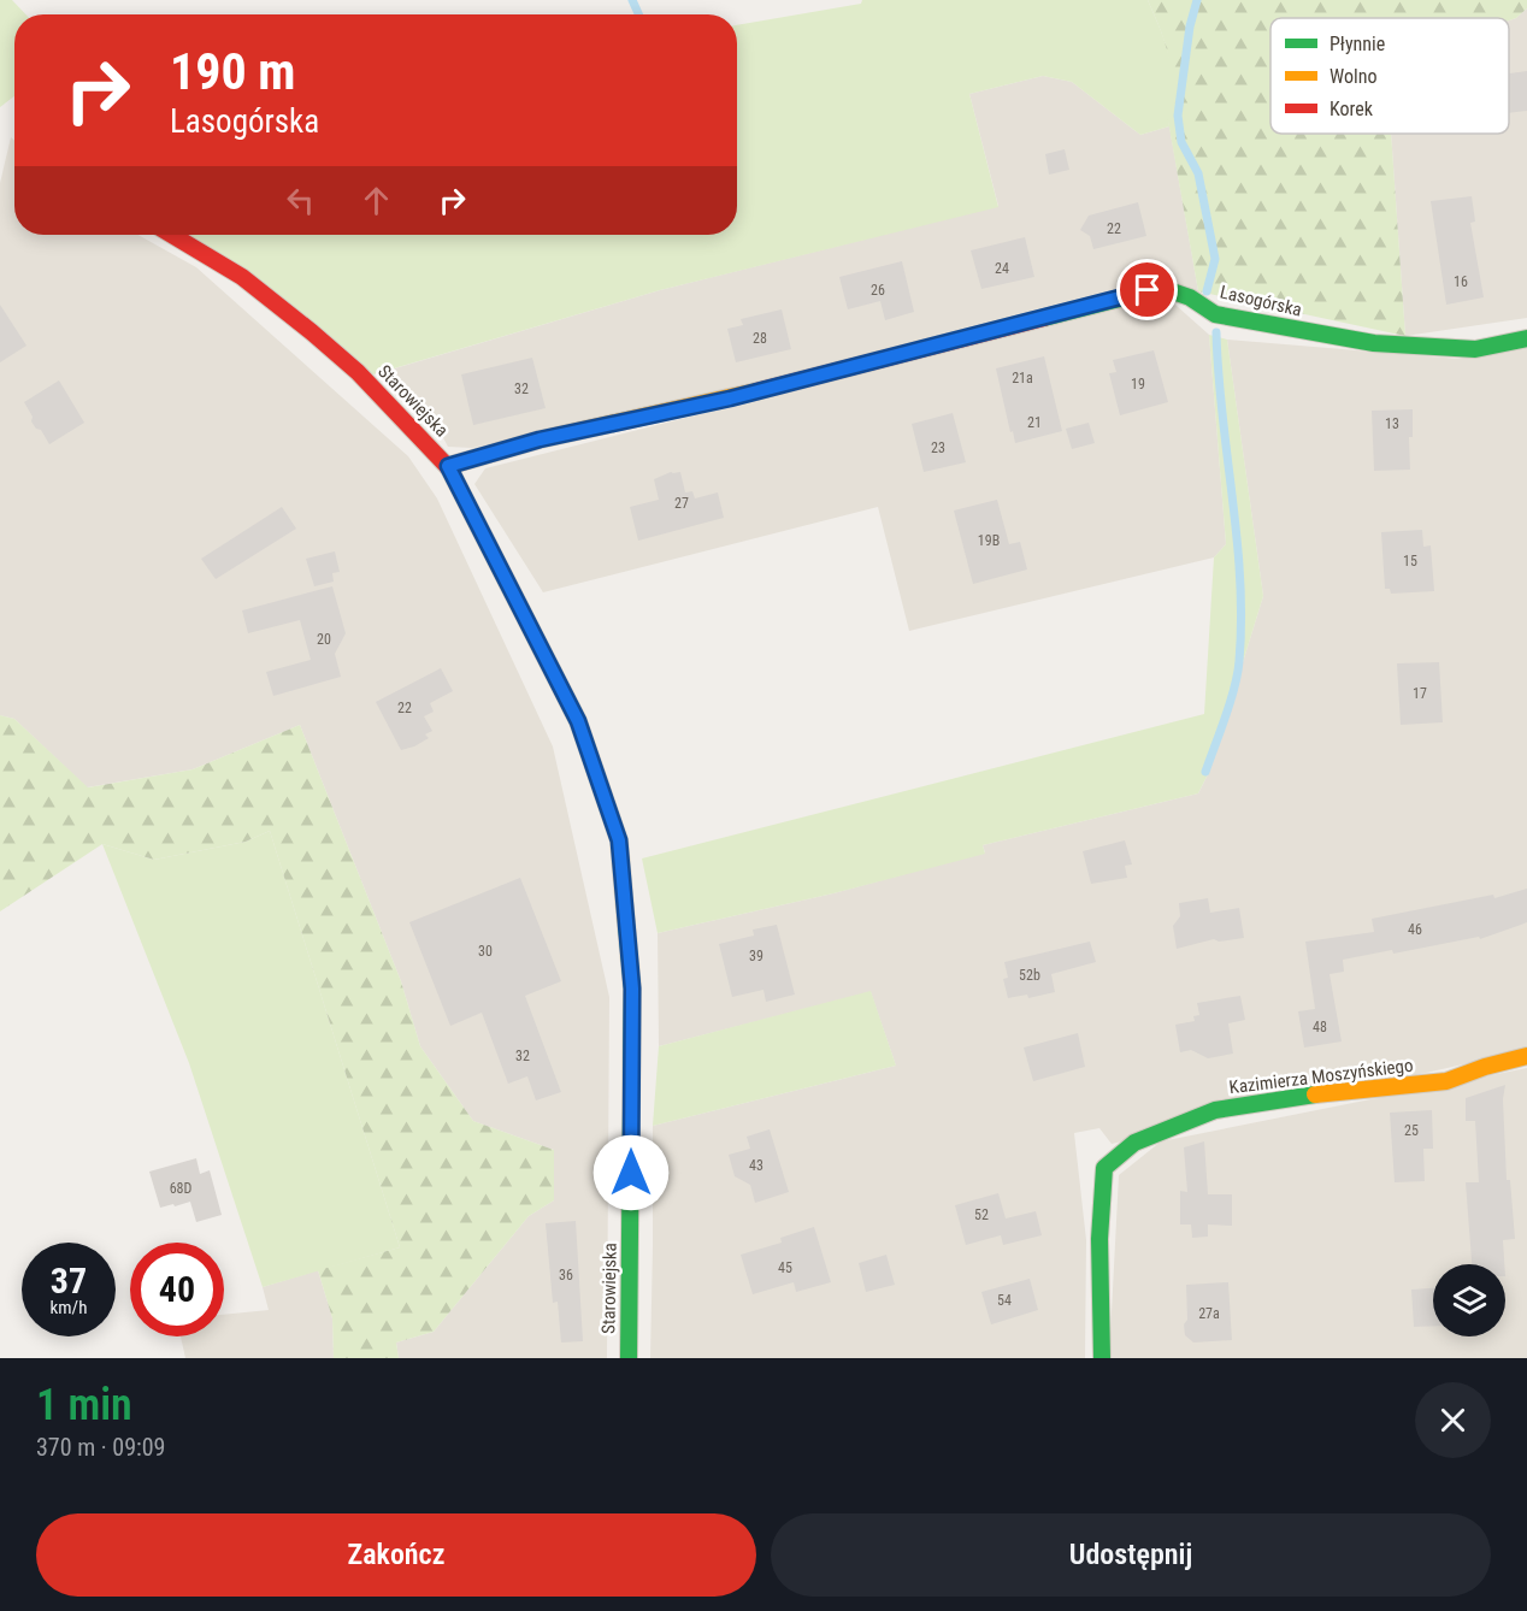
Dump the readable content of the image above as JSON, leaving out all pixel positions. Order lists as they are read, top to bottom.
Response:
{
  "streets": {
    "street": ["Lasogórska", "Starowiejska", "Kazimierza Moszyńskiego"]
  },
  "crossings": [
    ["Lasogórska", "Starowiejska"]
  ],
  "house_numbers": [
    "22",
    "24",
    "16",
    "26",
    "28",
    "21a",
    "19",
    "32",
    "21",
    "13",
    "23",
    "27",
    "19B",
    "15",
    "20",
    "17",
    "22",
    "46",
    "30",
    "39",
    "52b",
    "48",
    "32",
    "25",
    "43",
    "68D",
    "52",
    "45",
    "36",
    "54",
    "27a"
  ],
  "legend": ["Płynnie", "Wolno", "Korek"],
  "page": {
    "turn": ["190 m", "Lasogórska"],
    "speed": "37 km/h",
    "limit": "40",
    "heading": ["1 min", "370 m · 09:09"],
    "buttons": ["Zakończ", "Udostępnij"]
  }
}
